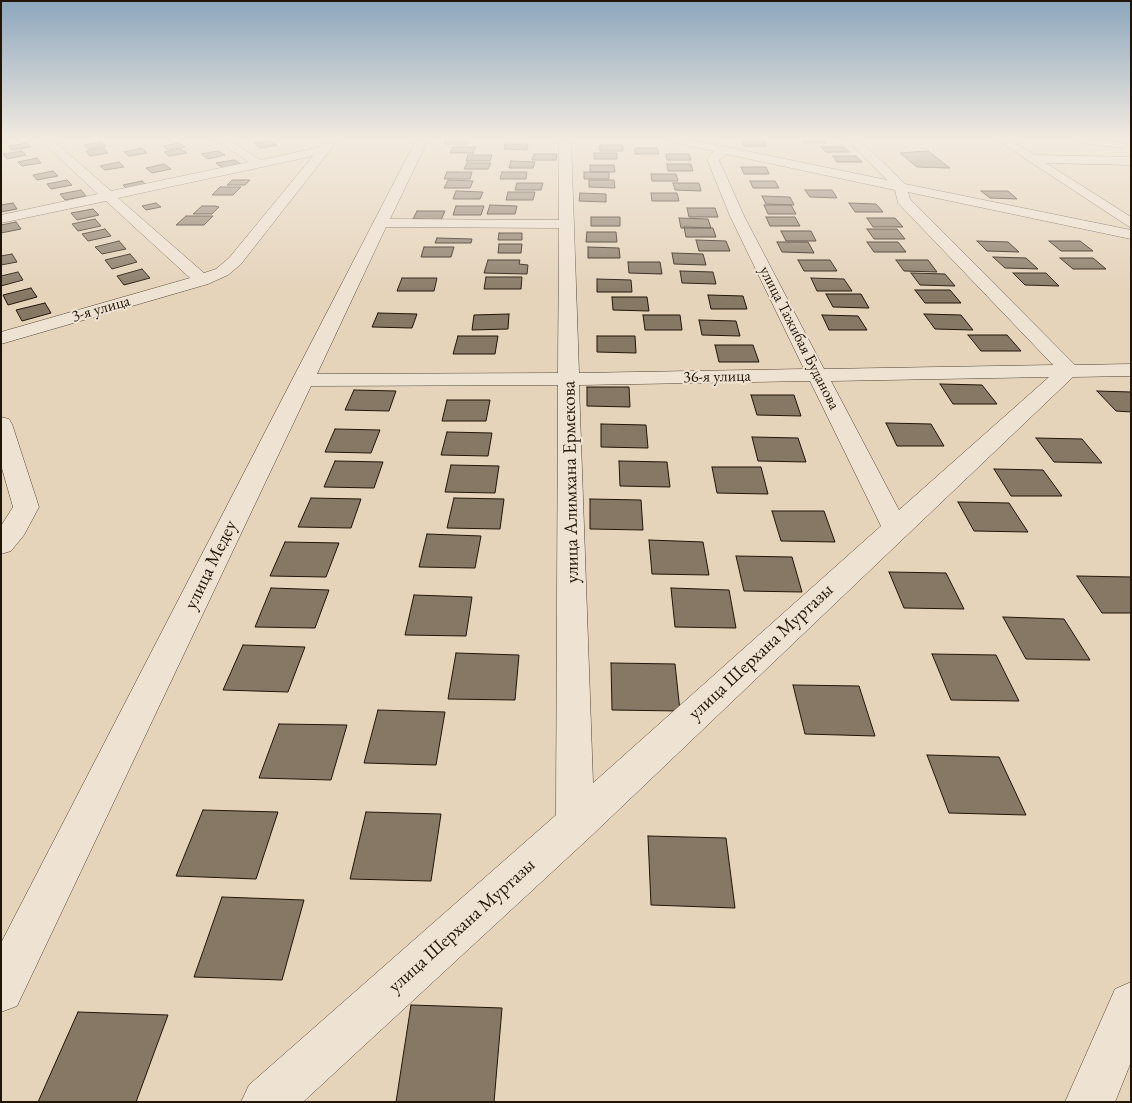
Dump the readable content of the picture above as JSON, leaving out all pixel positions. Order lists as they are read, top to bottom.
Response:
{
  "streets": {
    "street": [
      "3-я улица",
      "улица Тажибая Буданова",
      "36-я улица",
      "улица Алимхана Ермекова",
      "улица Медеу",
      "улица Шерхана Муртазы"
    ]
  },
  "crossings": [
    ["улица Тажибая Буданова", "36-я улица"],
    ["улица Тажибая Буданова", "улица Шерхана Муртазы"],
    ["36-я улица", "улица Алимхана Ермекова"],
    ["36-я улица", "улица Медеу"],
    ["36-я улица", "улица Шерхана Муртазы"],
    ["улица Алимхана Ермекова", "улица Шерхана Муртазы"]
  ]
}
